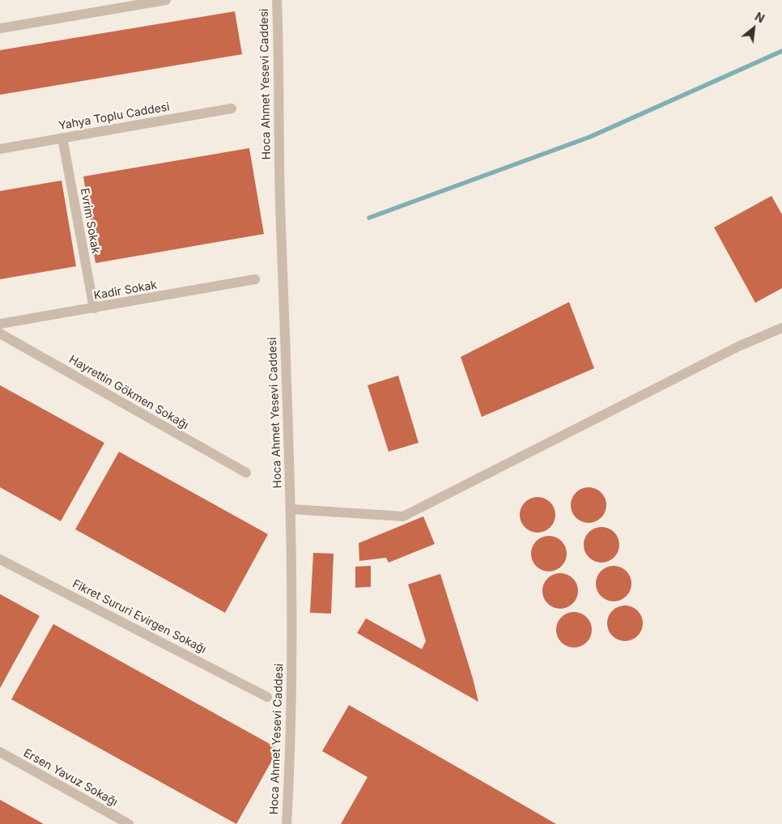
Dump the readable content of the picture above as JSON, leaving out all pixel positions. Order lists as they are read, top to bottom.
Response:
{
  "streets": {
    "street": [
      "Hoca Ahmet Yesevi Caddesi",
      "Yahya Toplu Caddesi",
      "Evrim Sokak",
      "Kadir Sokak",
      "Hayrettin Gökmen Sokağı",
      "Fikret Sururi Evirgen Sokağı",
      "Ersen Yavuz Sokağı"
    ]
  },
  "crossings": [
    ["Yahya Toplu Caddesi", "Evrim Sokak"],
    ["Evrim Sokak", "Kadir Sokak"]
  ],
  "north": "top right"
}
